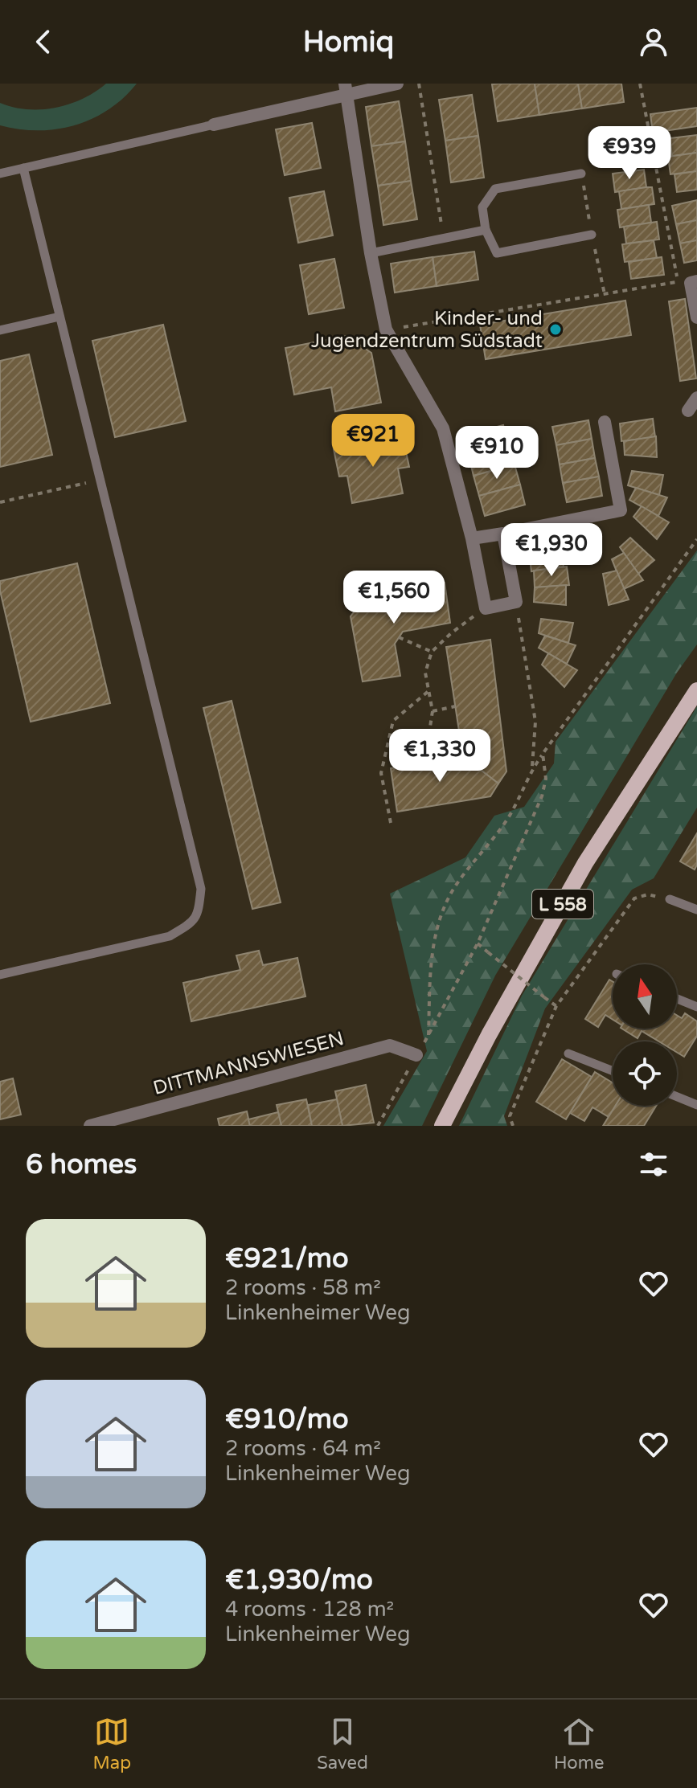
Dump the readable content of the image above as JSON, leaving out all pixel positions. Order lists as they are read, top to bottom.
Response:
{
  "streets": {
    "main road": ["L 558"],
    "street": ["DITTMANNSWIESEN"]
  },
  "places": ["Kinder- und Jugendzentrum Südstadt"],
  "north": "top",
  "page": {
    "header": "Homiq",
    "price": [
      "€939",
      "€921",
      "€910",
      "€1,930",
      "€1,560",
      "€1,330"
    ],
    "heading": "6 homes",
    "list": [
      {
        "name": "€921/mo",
        "note": "2 rooms · 58 m² · Linkenheimer Weg"
      },
      {
        "name": "€910/mo",
        "note": "2 rooms · 64 m² · Linkenheimer Weg"
      },
      {
        "name": "€1,930/mo",
        "note": "4 rooms · 128 m² · Linkenheimer Weg"
      }
    ],
    "tabs": ["Map", "Saved", "Home"]
  }
}
